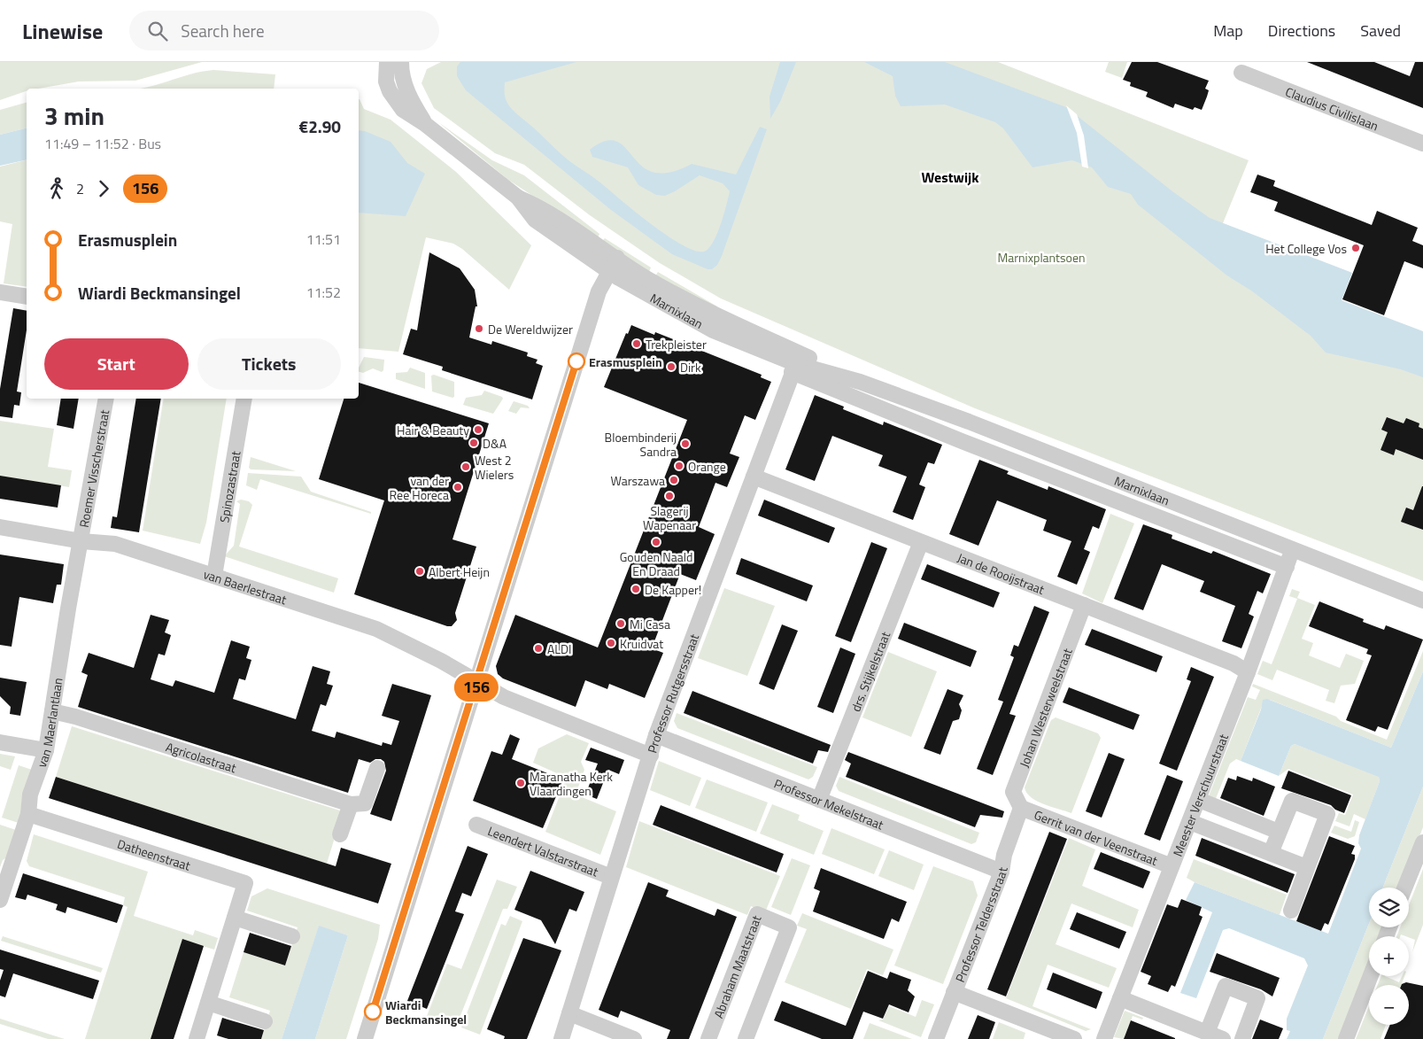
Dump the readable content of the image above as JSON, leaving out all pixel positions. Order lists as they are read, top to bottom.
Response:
{
  "streets": {
    "street": [
      "Claudius Civilislaan",
      "Marnixlaan",
      "Roemer Visscherstraat",
      "Spinozastraat",
      "Jan de Rooijstraat",
      "van Baerlestraat",
      "drs. Stijkelstraat",
      "Professor Rutgersstraat",
      "Johan Westerweelstraat",
      "van Maerlantlaan",
      "Agricolastraat",
      "Meester Verschuurstraat",
      "Professor Mekelstraat",
      "Gerrit van der Veenstraat",
      "Leendert Valstarstraat",
      "Datheenstraat",
      "Professor Teldersstraat",
      "Abraham Maatstraat"
    ]
  },
  "crossings": [
    ["Marnixlaan", "Professor Rutgersstraat"],
    ["Marnixlaan", "Meester Verschuurstraat"],
    ["Roemer Visscherstraat", "van Baerlestraat"],
    ["Roemer Visscherstraat", "van Maerlantlaan"],
    ["Spinozastraat", "van Baerlestraat"],
    ["Jan de Rooijstraat", "drs. Stijkelstraat"],
    ["Jan de Rooijstraat", "Professor Rutgersstraat"],
    ["Jan de Rooijstraat", "Johan Westerweelstraat"],
    ["Jan de Rooijstraat", "Meester Verschuurstraat"],
    ["van Baerlestraat", "van Maerlantlaan"],
    ["drs. Stijkelstraat", "Professor Mekelstraat"],
    ["Professor Rutgersstraat", "Professor Mekelstraat"],
    ["Professor Rutgersstraat", "Leendert Valstarstraat"],
    ["Johan Westerweelstraat", "Gerrit van der Veenstraat"],
    ["Johan Westerweelstraat", "Professor Teldersstraat"],
    ["van Maerlantlaan", "Agricolastraat"],
    ["van Maerlantlaan", "Datheenstraat"],
    ["Meester Verschuurstraat", "Gerrit van der Veenstraat"],
    ["Professor Mekelstraat", "Professor Teldersstraat"],
    ["Gerrit van der Veenstraat", "Professor Teldersstraat"]
  ],
  "districts": ["Westwijk"],
  "parks": ["Marnixplantsoen"],
  "places": [
    "Het College Vos",
    "De Wereldwijzer",
    "Trekpleister",
    "Erasmusplein",
    "Dirk",
    "Hair & Beauty",
    "D&A",
    "Bloembinderij Sandra",
    "Orange",
    "West 2 Wielers",
    "Warszawa",
    "van der Ree Horeca",
    "Slagerij Wapenaar",
    "Gouden Naald En Draad",
    "Albert Heijn",
    "De Kapper!",
    "Mi Casa",
    "Kruidvat",
    "ALDI",
    "Maranatha Kerk Vlaardingen",
    "Wiardi Beckmansingel"
  ],
  "lines": ["bus line 156"],
  "page": {
    "header": "Linewise",
    "search": "Search here",
    "nav": ["Map", "Directions", "Saved"],
    "on_map": "156",
    "heading": ["3 min", "11:49 – 11:52 · Bus", "€2.90"],
    "legs": ["2", "156"],
    "list": [
      {
        "name": "Erasmusplein",
        "value": "11:51"
      },
      {
        "name": "Wiardi Beckmansingel",
        "value": "11:52"
      }
    ],
    "buttons": ["Start", "Tickets"],
    "map_buttons": ["+", "−"]
  }
}
